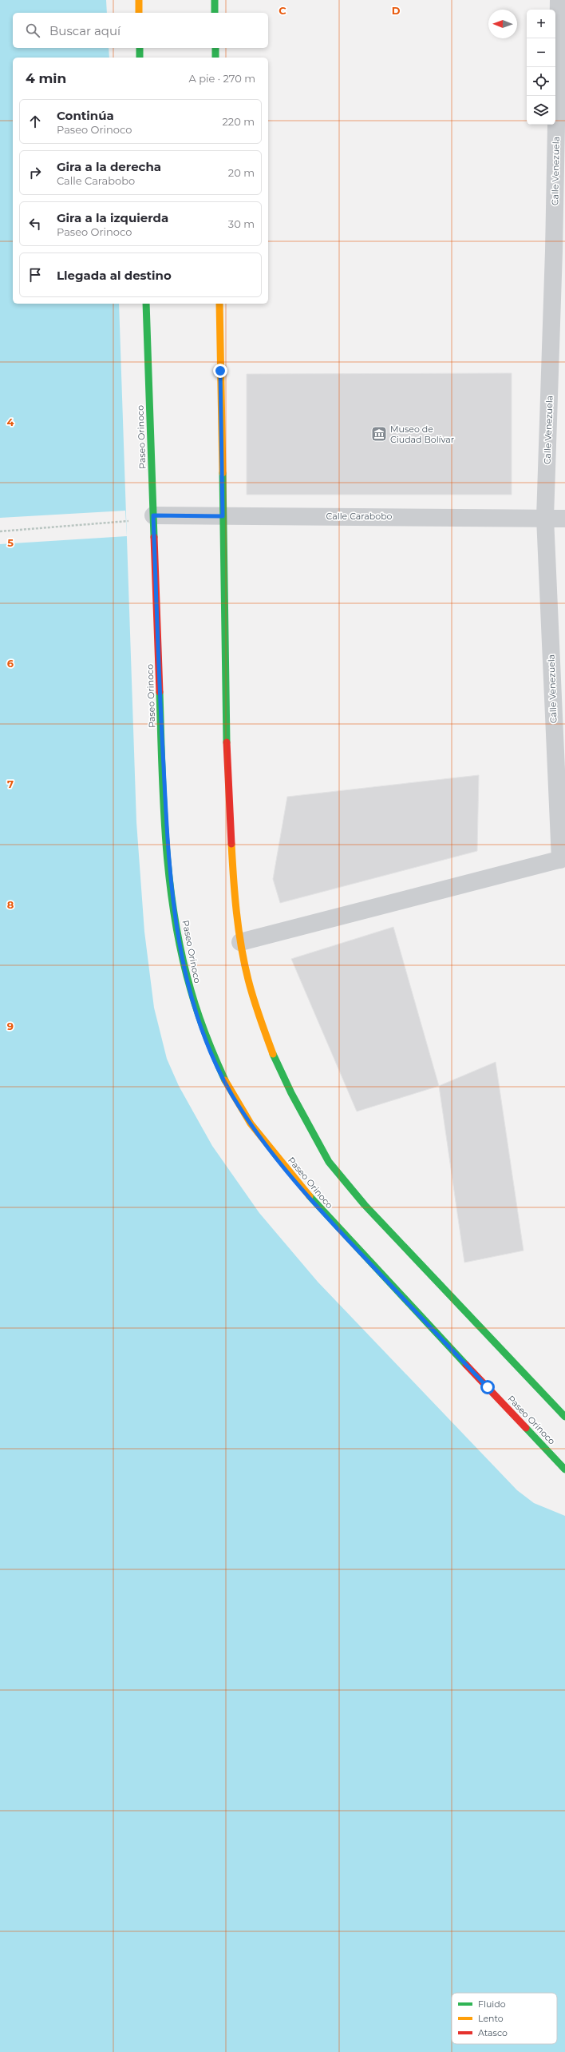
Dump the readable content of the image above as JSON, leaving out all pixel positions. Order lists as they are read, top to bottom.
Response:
{
  "streets": {
    "street": ["Calle Venezuela", "Paseo Orinoco", "Calle Carabobo"]
  },
  "crossings": [
    ["Calle Venezuela", "Calle Carabobo"],
    ["Paseo Orinoco", "Calle Carabobo"]
  ],
  "places": {
    "museum": ["Museo de Ciudad Bolívar"]
  },
  "legend": ["Fluido", "Lento", "Atasco"],
  "north": "left",
  "page": {
    "map_buttons": ["+", "−"],
    "search": "Buscar aquí",
    "heading": ["4 min", "A pie · 270 m"],
    "list": [
      ["Continúa", "Paseo Orinoco", "220 m"],
      ["Gira a la derecha", "Calle Carabobo", "20 m"],
      ["Gira a la izquierda", "Paseo Orinoco", "30 m"],
      "Llegada al destino"
    ]
  },
  "grid": {
    "columns": ["C", "D"],
    "rows": [
      "4",
      "5",
      "6",
      "7",
      "8",
      "9"
    ]
  }
}
